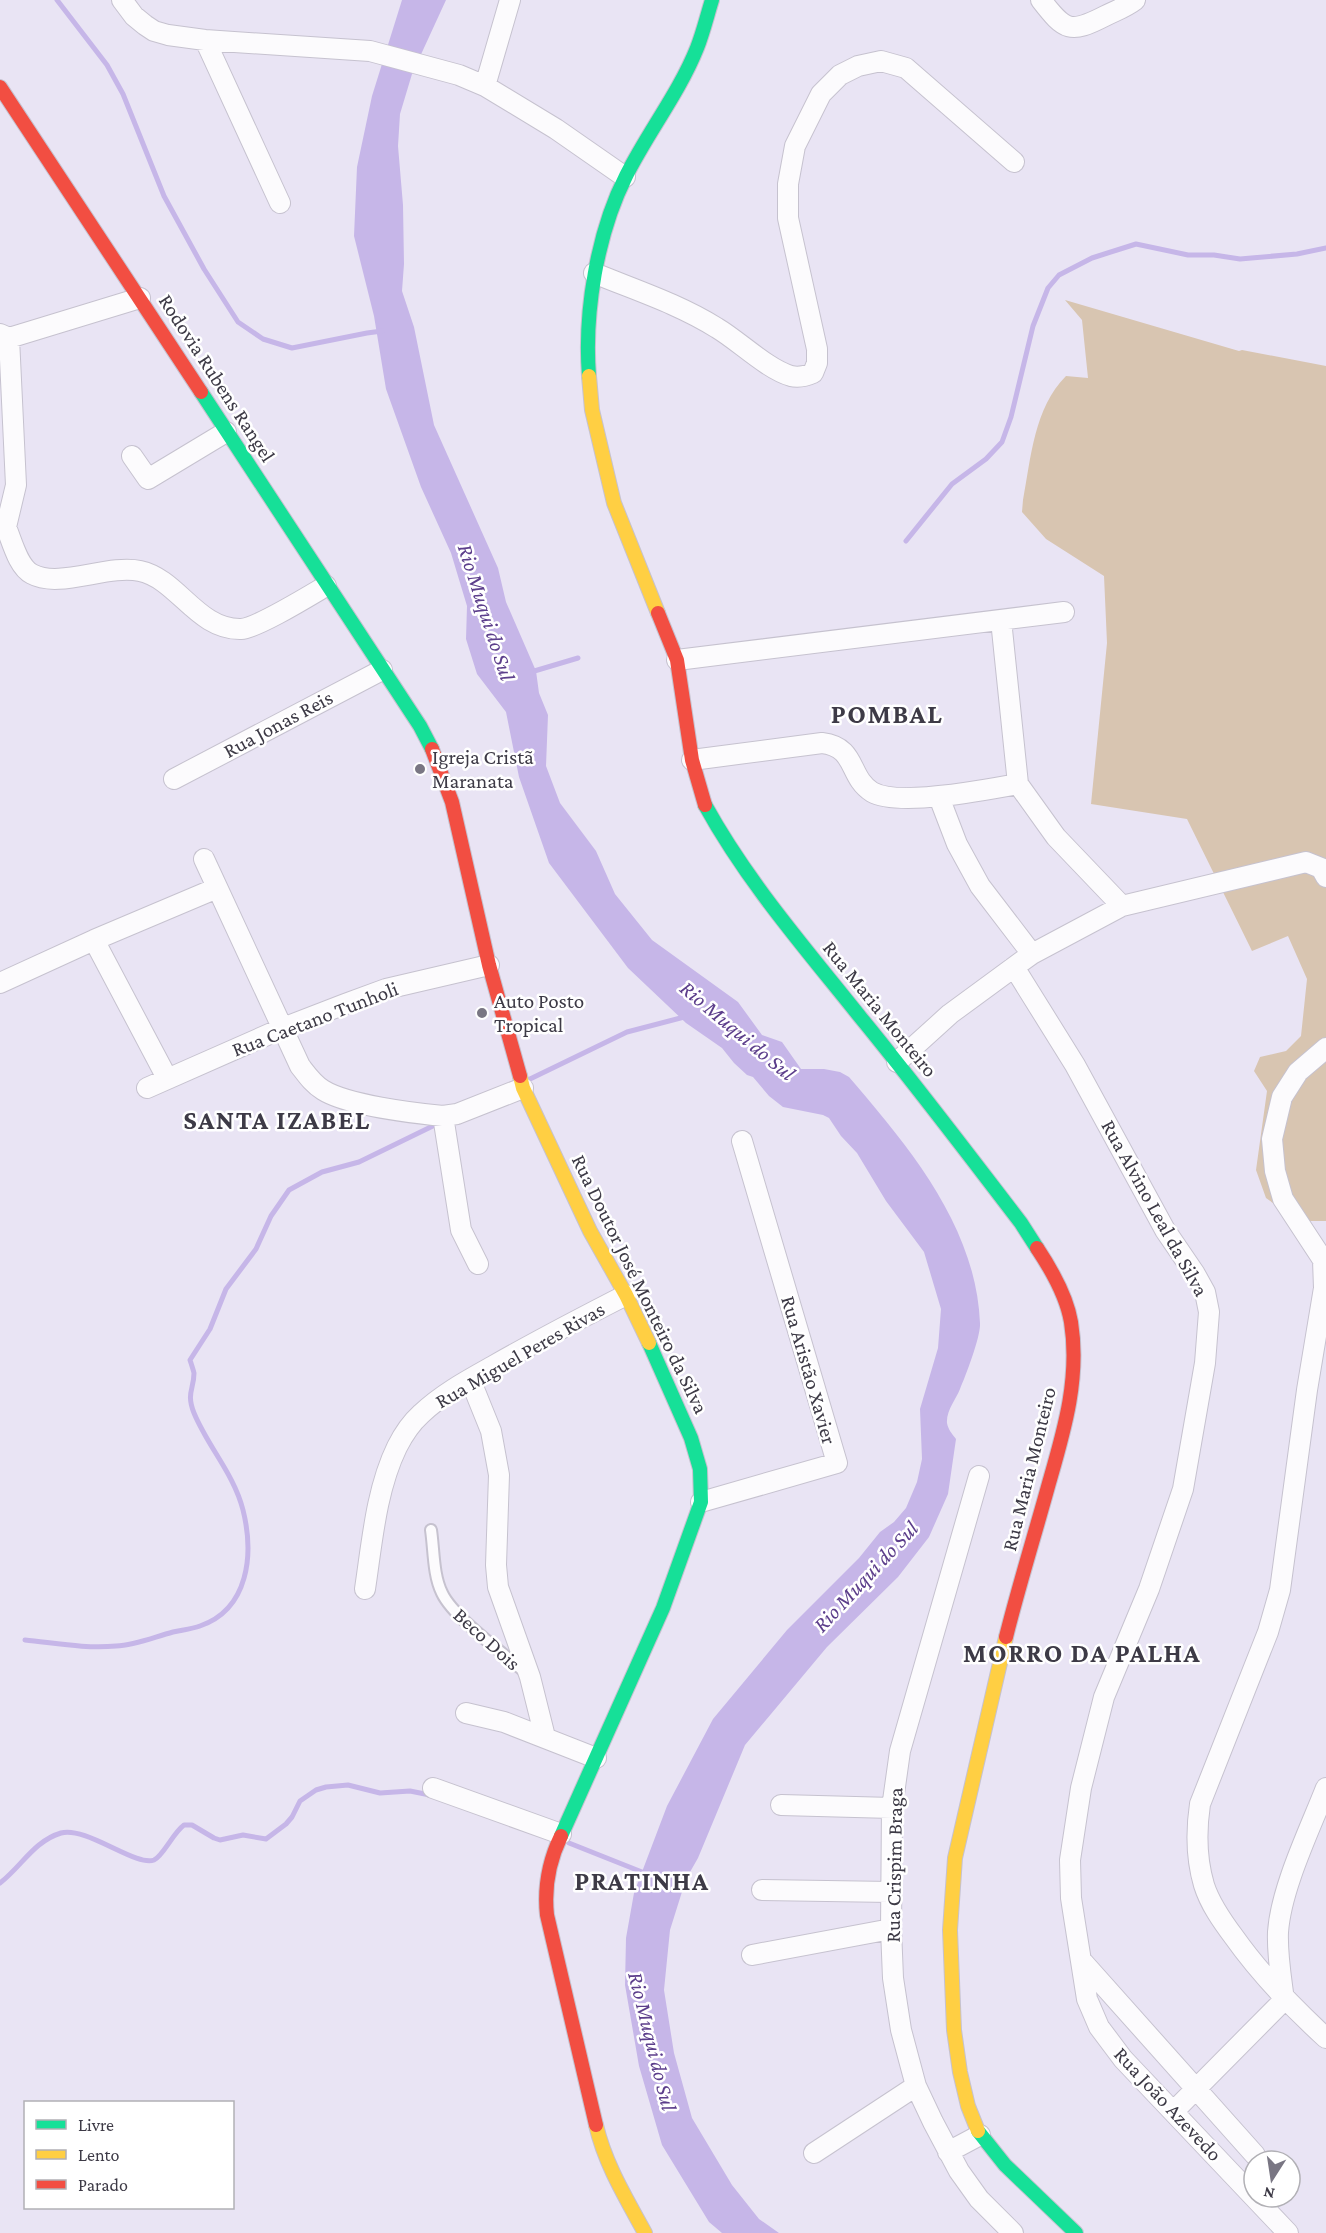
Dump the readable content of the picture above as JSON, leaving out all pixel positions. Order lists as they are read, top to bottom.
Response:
{
  "streets": {
    "street": [
      "Rodovia Rubens Rangel",
      "Rua Jonas Reis",
      "Rua Maria Monteiro",
      "Rua Caetano Tunholi",
      "Rua Alvino Leal da Silva",
      "Rua Doutor José Monteiro da Silva",
      "Rua Miguel Peres Rivas",
      "Rua Aristão Xavier",
      "Rua Crispim Braga",
      "Rua João Azevedo"
    ],
    "lane": ["Beco Dois"]
  },
  "crossings": [
    ["Rodovia Rubens Rangel", "Rua Jonas Reis"],
    ["Rodovia Rubens Rangel", "Rua Doutor José Monteiro da Silva"],
    ["Rua Caetano Tunholi", "Rua Doutor José Monteiro da Silva"],
    ["Rua Alvino Leal da Silva", "Rua João Azevedo"],
    ["Rua Doutor José Monteiro da Silva", "Rua Miguel Peres Rivas"],
    ["Rua Doutor José Monteiro da Silva", "Rua Aristão Xavier"]
  ],
  "districts": [
    "POMBAL",
    "SANTA IZABEL",
    "MORRO DA PALHA",
    "PRATINHA"
  ],
  "water": ["Rio Muqui do Sul"],
  "places": ["Igreja Cristã Maranata", "Auto Posto Tropical"],
  "legend": ["Livre", "Lento", "Parado"],
  "north": "bottom"
}
